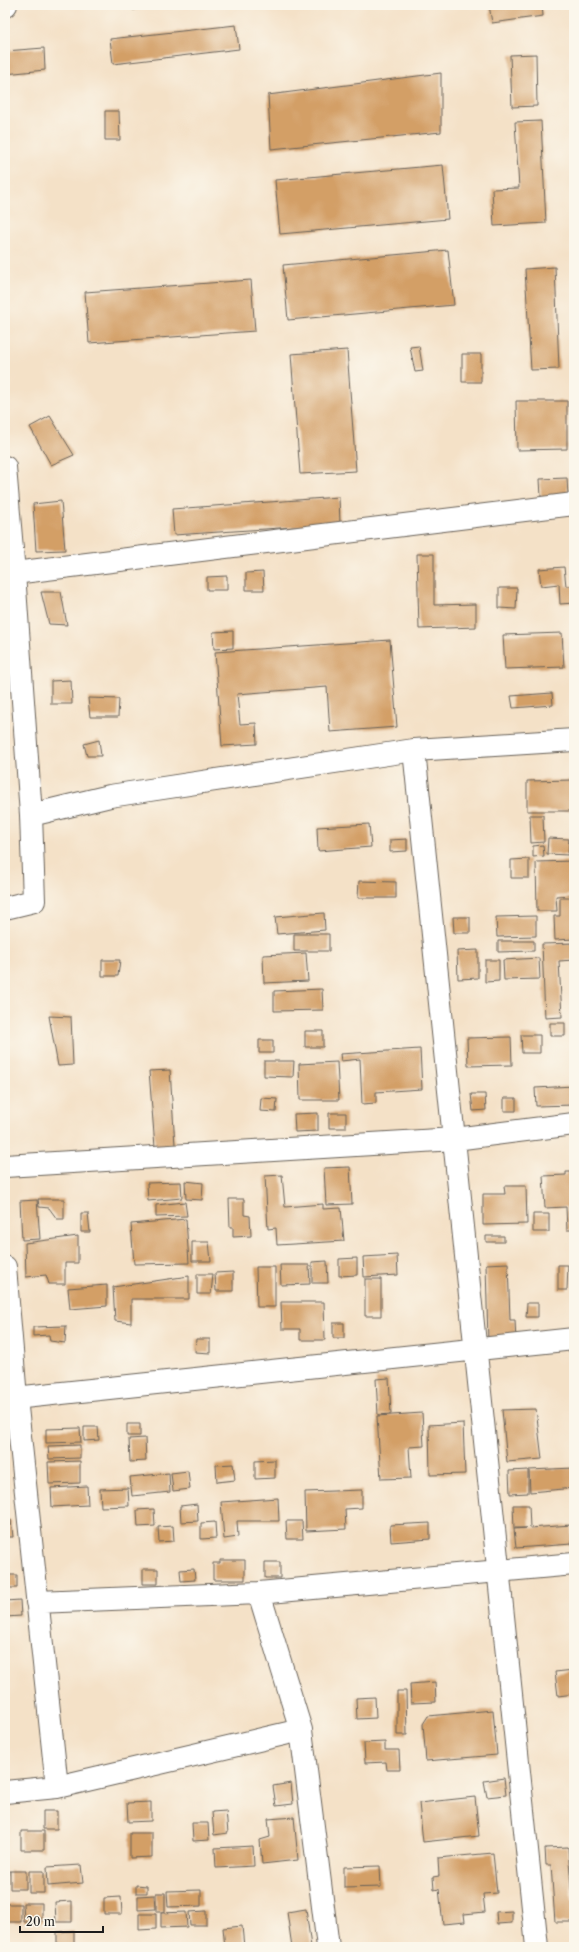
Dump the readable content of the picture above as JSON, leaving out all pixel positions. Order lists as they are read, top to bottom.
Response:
{
  "scale_bar": "20 m"
}
